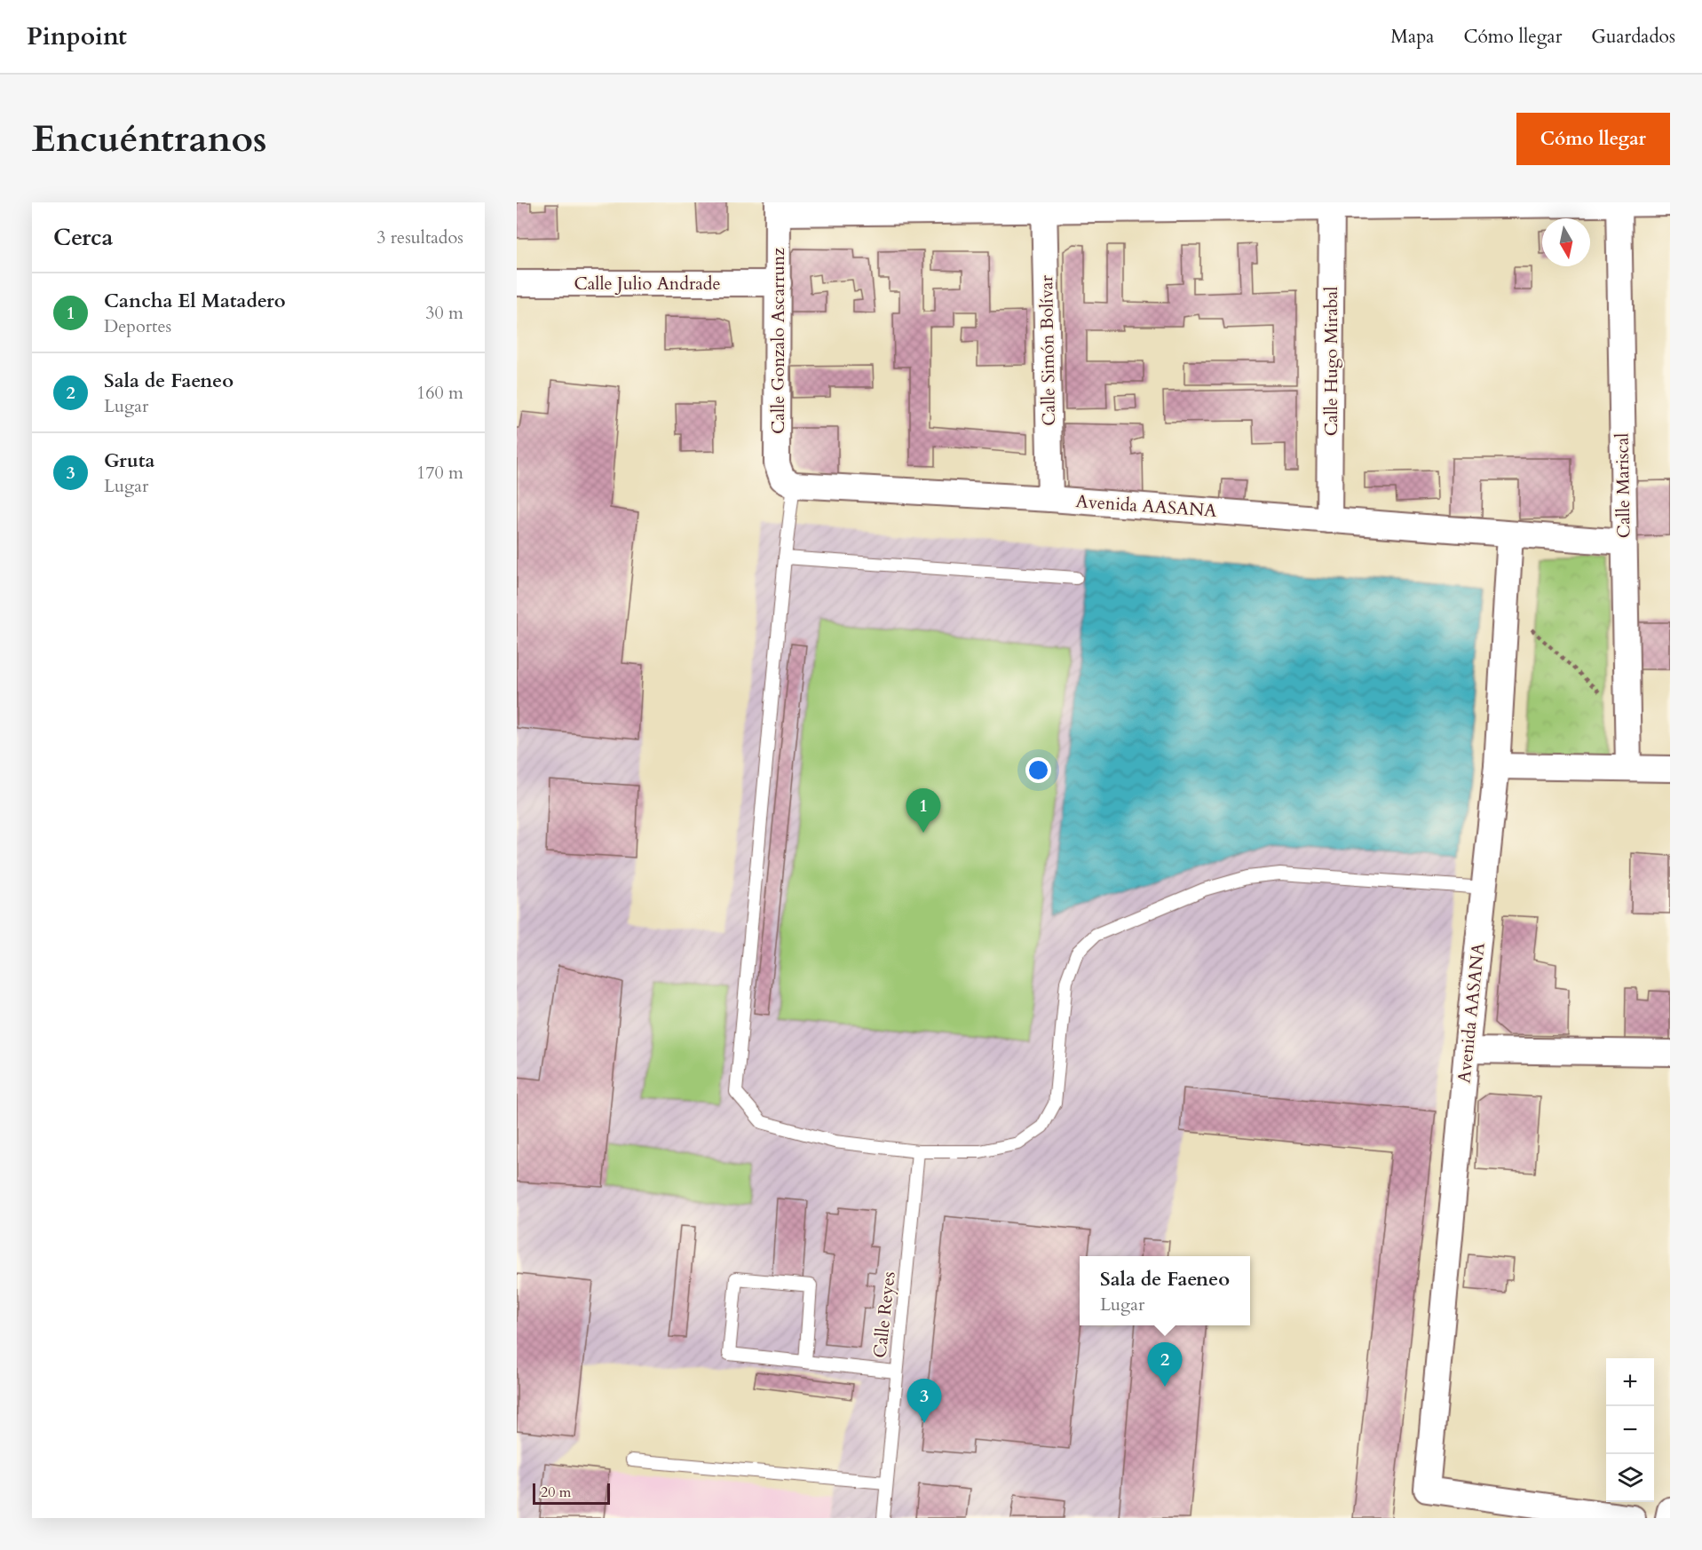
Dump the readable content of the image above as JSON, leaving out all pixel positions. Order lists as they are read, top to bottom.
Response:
{
  "streets": {
    "street": [
      "Calle Julio Andrade",
      "Calle Gonzalo Ascarrunz",
      "Calle Simón Bolívar",
      "Calle Hugo Mirabal",
      "Calle Mariscal",
      "Avenida AASANA"
    ],
    "lane": ["Calle Reyes"]
  },
  "crossings": [
    ["Calle Julio Andrade", "Calle Gonzalo Ascarrunz"],
    ["Calle Gonzalo Ascarrunz", "Avenida AASANA"],
    ["Calle Simón Bolívar", "Avenida AASANA"],
    ["Calle Hugo Mirabal", "Avenida AASANA"],
    ["Calle Mariscal", "Avenida AASANA"]
  ],
  "scale_bar": "20 m",
  "north": "bottom",
  "page": {
    "header": "Pinpoint",
    "nav": ["Mapa", "Cómo llegar", "Guardados"],
    "buttons": "Cómo llegar",
    "title": "Encuéntranos",
    "heading": ["Cerca", "3 resultados"],
    "list": [
      {
        "mark": "1",
        "name": "Cancha El Matadero",
        "note": "Deportes",
        "value": "30 m"
      },
      {
        "mark": "2",
        "name": "Sala de Faeneo",
        "note": "Lugar",
        "value": "160 m"
      },
      {
        "mark": "3",
        "name": "Gruta",
        "note": "Lugar",
        "value": "170 m"
      }
    ],
    "pins": ["1", "2", "3"],
    "popup": ["Sala de Faeneo", "Lugar"],
    "map_buttons": ["+", "−"],
    "scale": "20 m"
  }
}
